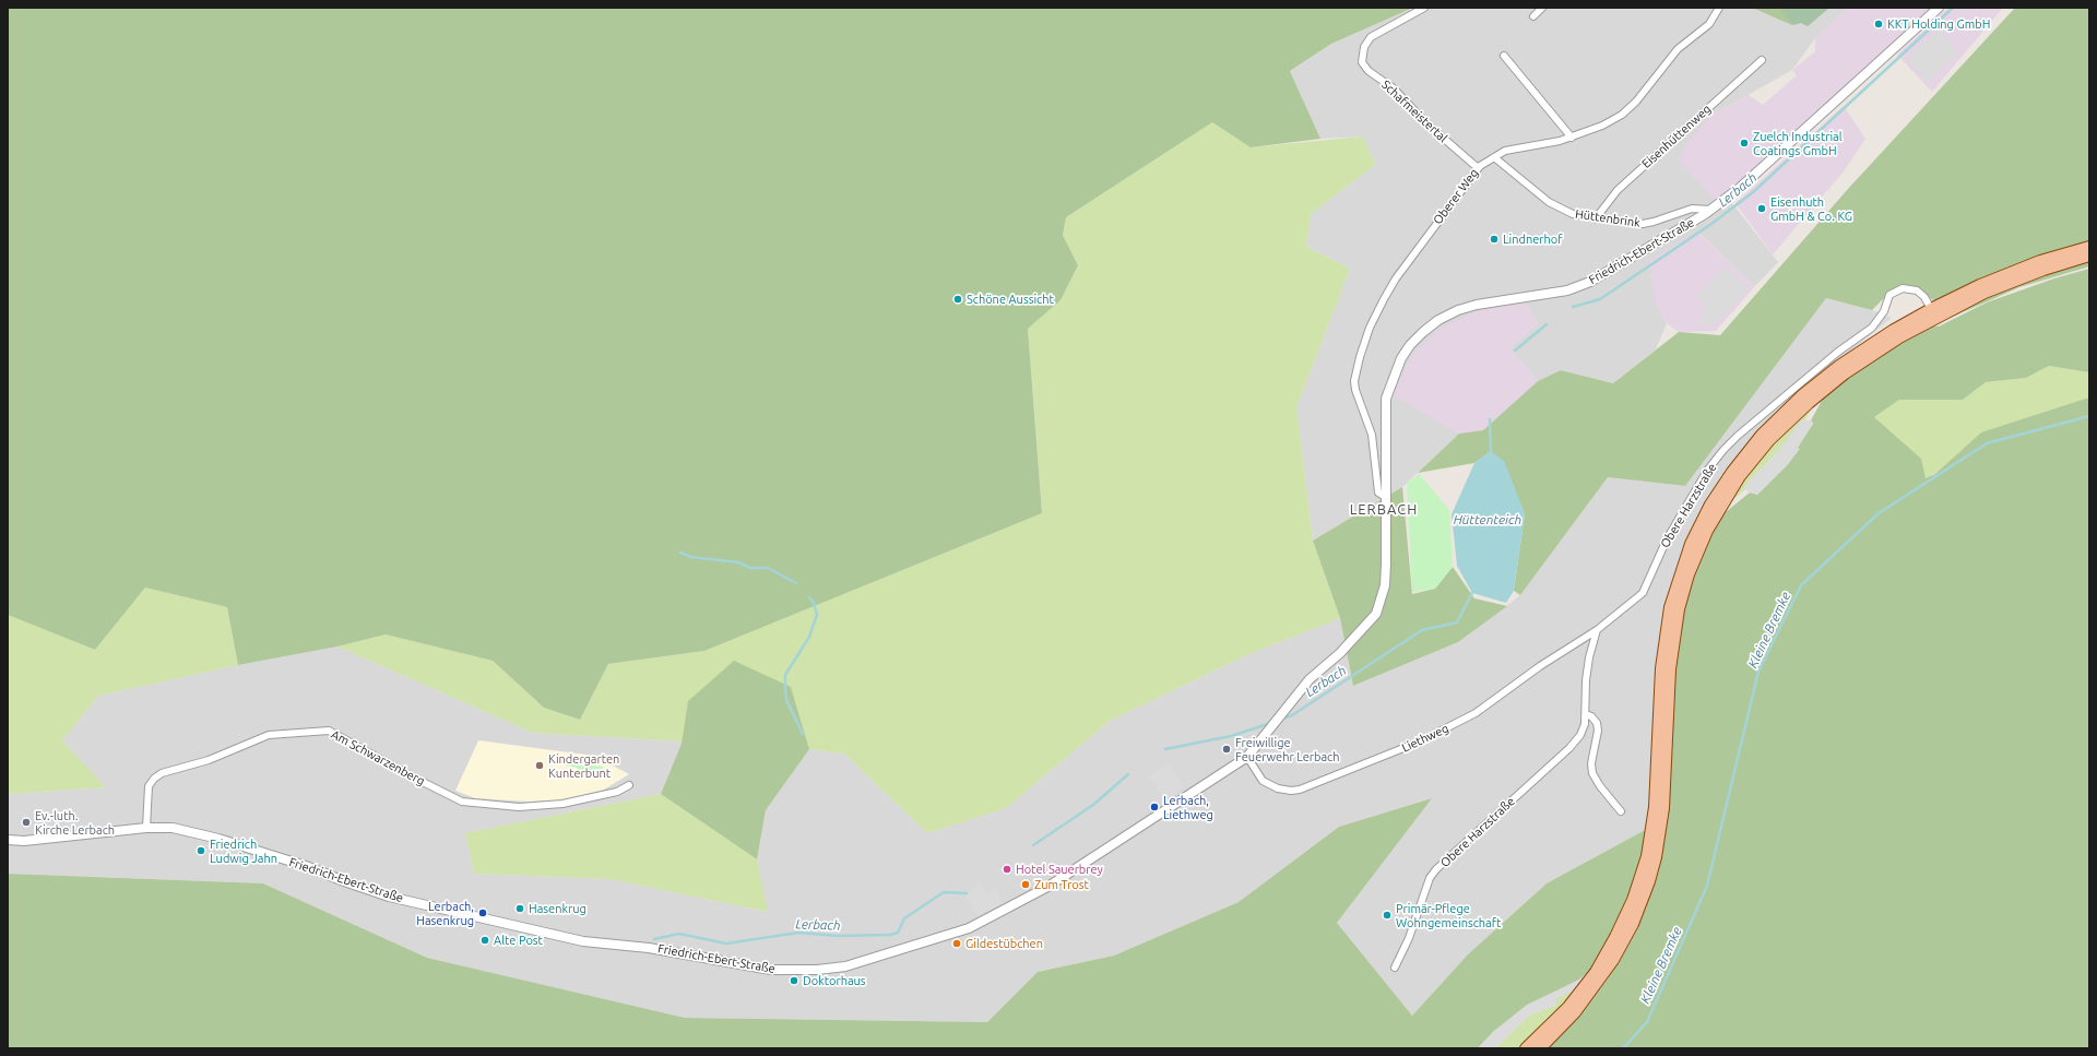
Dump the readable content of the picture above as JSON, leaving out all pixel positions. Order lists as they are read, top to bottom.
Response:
{
  "streets": {
    "street": [
      "Schafmeistertal",
      "Eisenhüttenweg",
      "Oberer Weg",
      "Hüttenbrink",
      "Friedrich-Ebert-Straße",
      "Obere Harzstraße",
      "Liethweg",
      "Am Schwarzenberg"
    ]
  },
  "crossings": [
    ["Eisenhüttenweg", "Hüttenbrink"],
    ["Oberer Weg", "Hüttenbrink"],
    ["Oberer Weg", "Friedrich-Ebert-Straße"],
    ["Hüttenbrink", "Friedrich-Ebert-Straße"],
    ["Friedrich-Ebert-Straße", "Liethweg"],
    ["Friedrich-Ebert-Straße", "Am Schwarzenberg"],
    ["Obere Harzstraße", "Liethweg"]
  ],
  "districts": ["LERBACH"],
  "water": ["Lerbach", "Hüttenteich", "Kleine Bremke"],
  "places": [
    "KKT Holding GmbH",
    "Zuelch Industrial Coatings GmbH",
    "Eisenhuth GmbH & Co. KG",
    "Lindnerhof",
    "Schöne Aussicht",
    "Freiwillige Feuerwehr Lerbach",
    "Kindergarten Kunterbunt",
    "Lerbach, Liethweg",
    "Ev.-luth. Kirche Lerbach",
    "Friedrich Ludwig Jahn",
    "Hotel Sauerbrey",
    "Zum Trost",
    "Hasenkrug",
    "Lerbach, Hasenkrug",
    "Primär-Pflege Wohngemeinschaft",
    "Alte Post",
    "Gildestübchen",
    "Doktorhaus"
  ]
}
